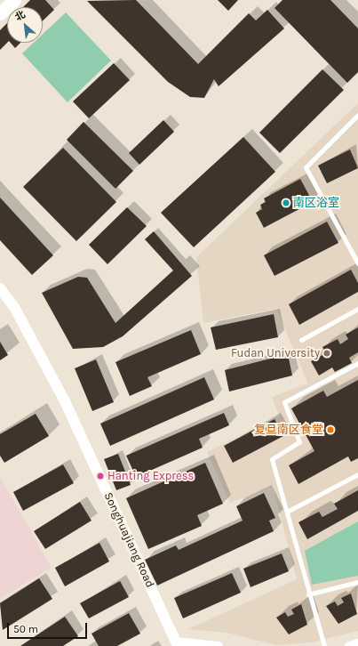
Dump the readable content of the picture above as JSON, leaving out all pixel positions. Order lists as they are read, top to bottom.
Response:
{
  "streets": {
    "street": ["Songhuajiang Road"]
  },
  "places": [
    "南区浴室",
    "Fudan University",
    "复旦南区食堂",
    "Hanting Express"
  ],
  "scale_bar": "50 m",
  "north": "top left"
}
